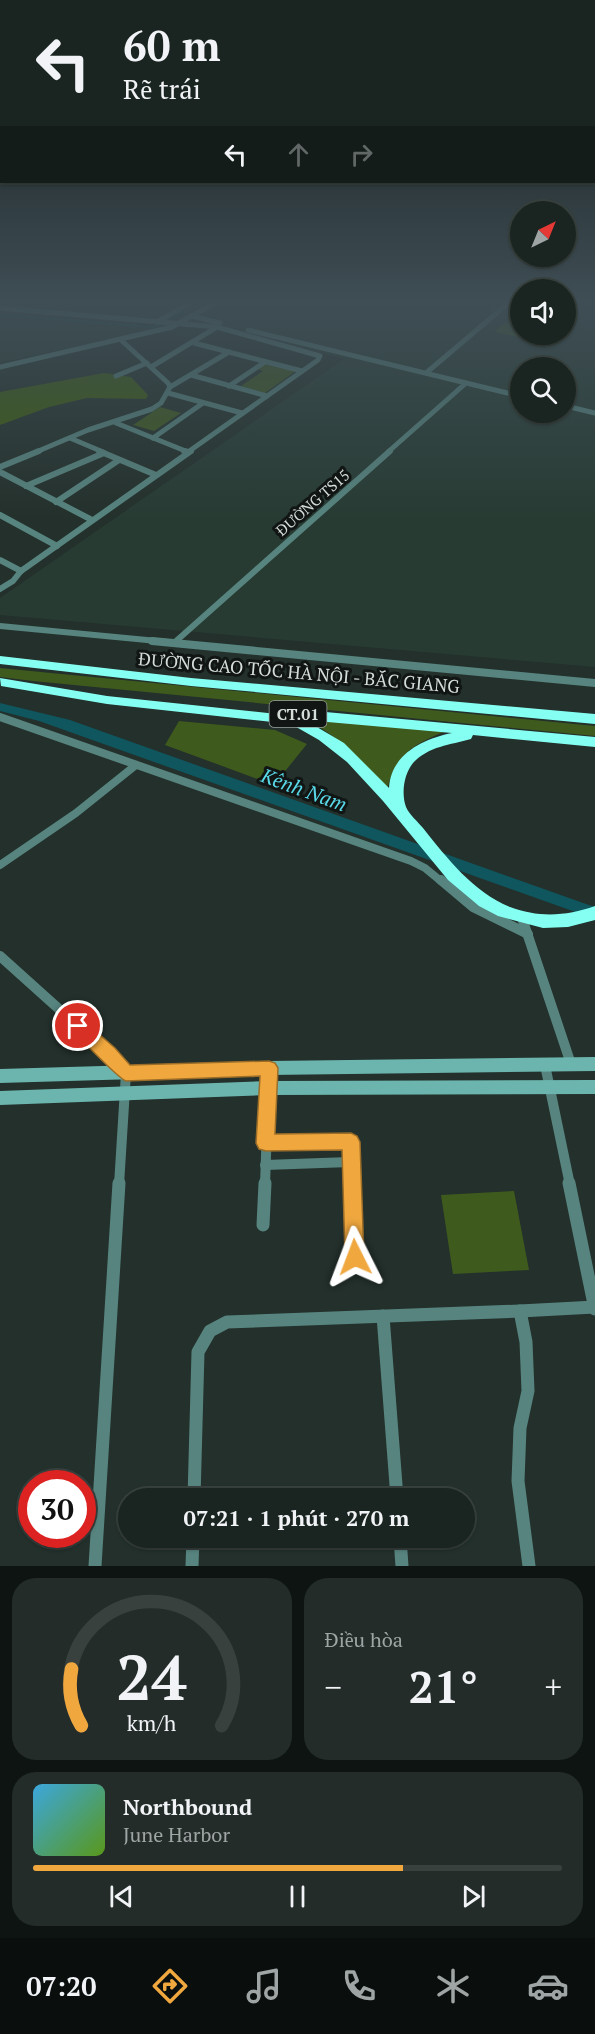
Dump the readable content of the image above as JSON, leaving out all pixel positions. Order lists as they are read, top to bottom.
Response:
{
  "streets": {
    "highway": ["ĐƯỜNG CAO TỐC HÀ NỘI - BẮC GIANG", "CT.01"],
    "street": ["ĐƯỜNG TS15"]
  },
  "water": ["Kênh Nam"],
  "north": "top right",
  "page": {
    "turn": ["60 m", "Rẽ trái"],
    "limit": "30",
    "trip": "07:21 · 1 phút · 270 m",
    "tile": "Điều hòa",
    "heat": ["−", "21°", "+"],
    "song": ["Northbound", "June Harbor"],
    "tabs": "07:20",
    "gauge": ["24", "km/h"]
  }
}
